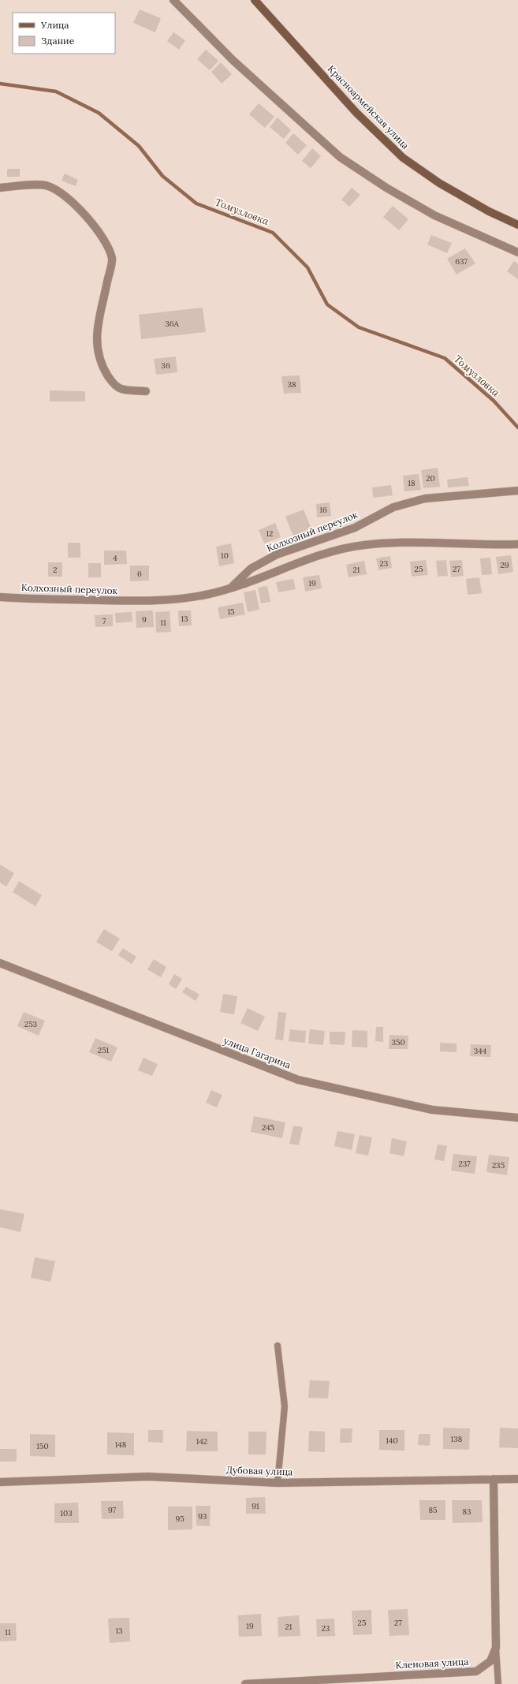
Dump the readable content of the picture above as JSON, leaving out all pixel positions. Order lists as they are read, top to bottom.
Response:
{
  "streets": {
    "main road": ["Красноармейская улица"],
    "street": [
      "Колхозный переулок",
      "улица Гагарина",
      "Дубовая улица",
      "Кленовая улица"
    ]
  },
  "crossings": [
    ["Дубовая улица", "Кленовая улица"]
  ],
  "water": ["Томузловка"],
  "house_numbers": [
    "637",
    "36А",
    "36",
    "38",
    "20",
    "18",
    "16",
    "12",
    "10",
    "4",
    "23",
    "29",
    "25",
    "27",
    "2",
    "21",
    "6",
    "19",
    "15",
    "13",
    "9",
    "7",
    "11",
    "253",
    "350",
    "251",
    "344",
    "245",
    "237",
    "235",
    "138",
    "140",
    "142",
    "148",
    "150",
    "91",
    "97",
    "85",
    "83",
    "103",
    "93",
    "95",
    "25",
    "27",
    "19",
    "21",
    "23",
    "13",
    "11"
  ],
  "legend": ["Улица", "Здание"]
}
